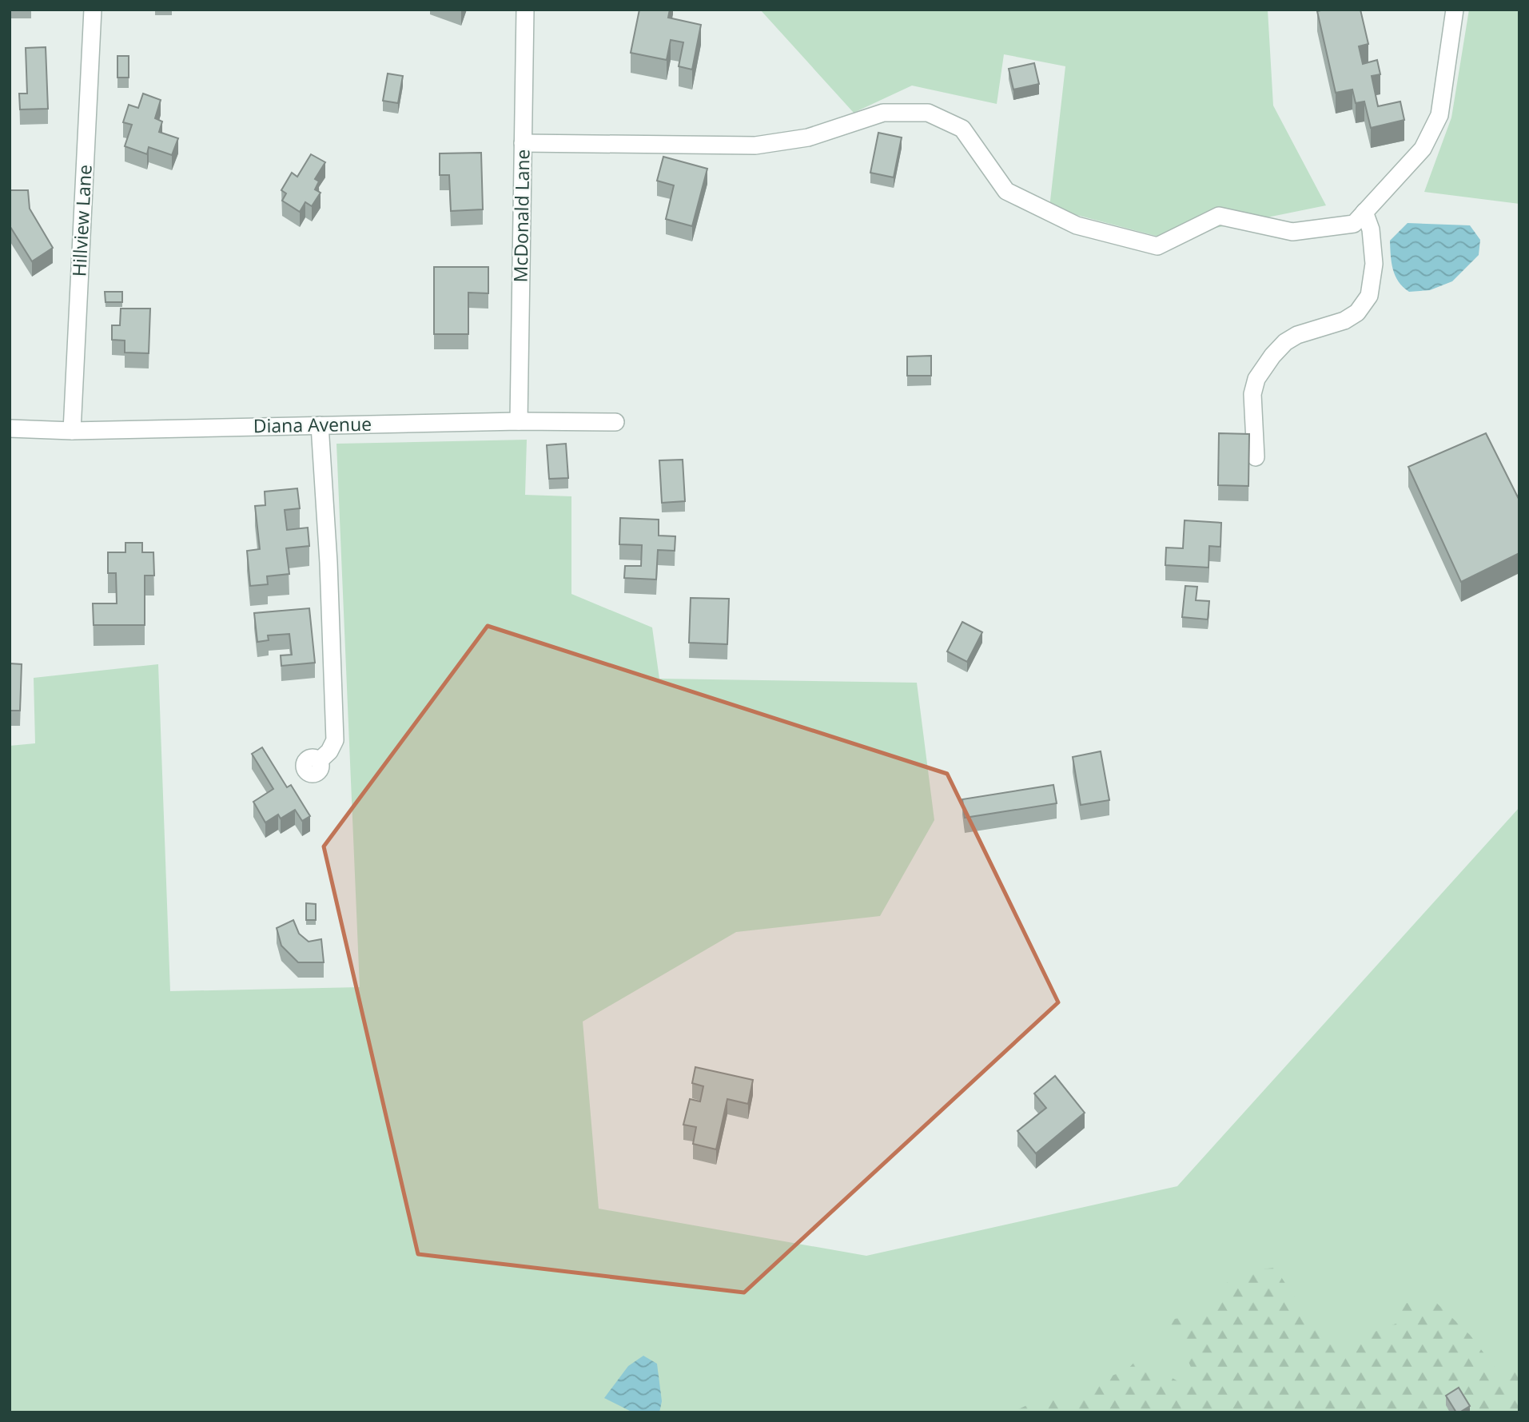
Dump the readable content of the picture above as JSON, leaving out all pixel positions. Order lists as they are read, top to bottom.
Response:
{
  "streets": {
    "street": ["McDonald Lane", "Hillview Lane", "Diana Avenue"]
  },
  "crossings": [
    ["McDonald Lane", "Diana Avenue"],
    ["Hillview Lane", "Diana Avenue"]
  ]
}
